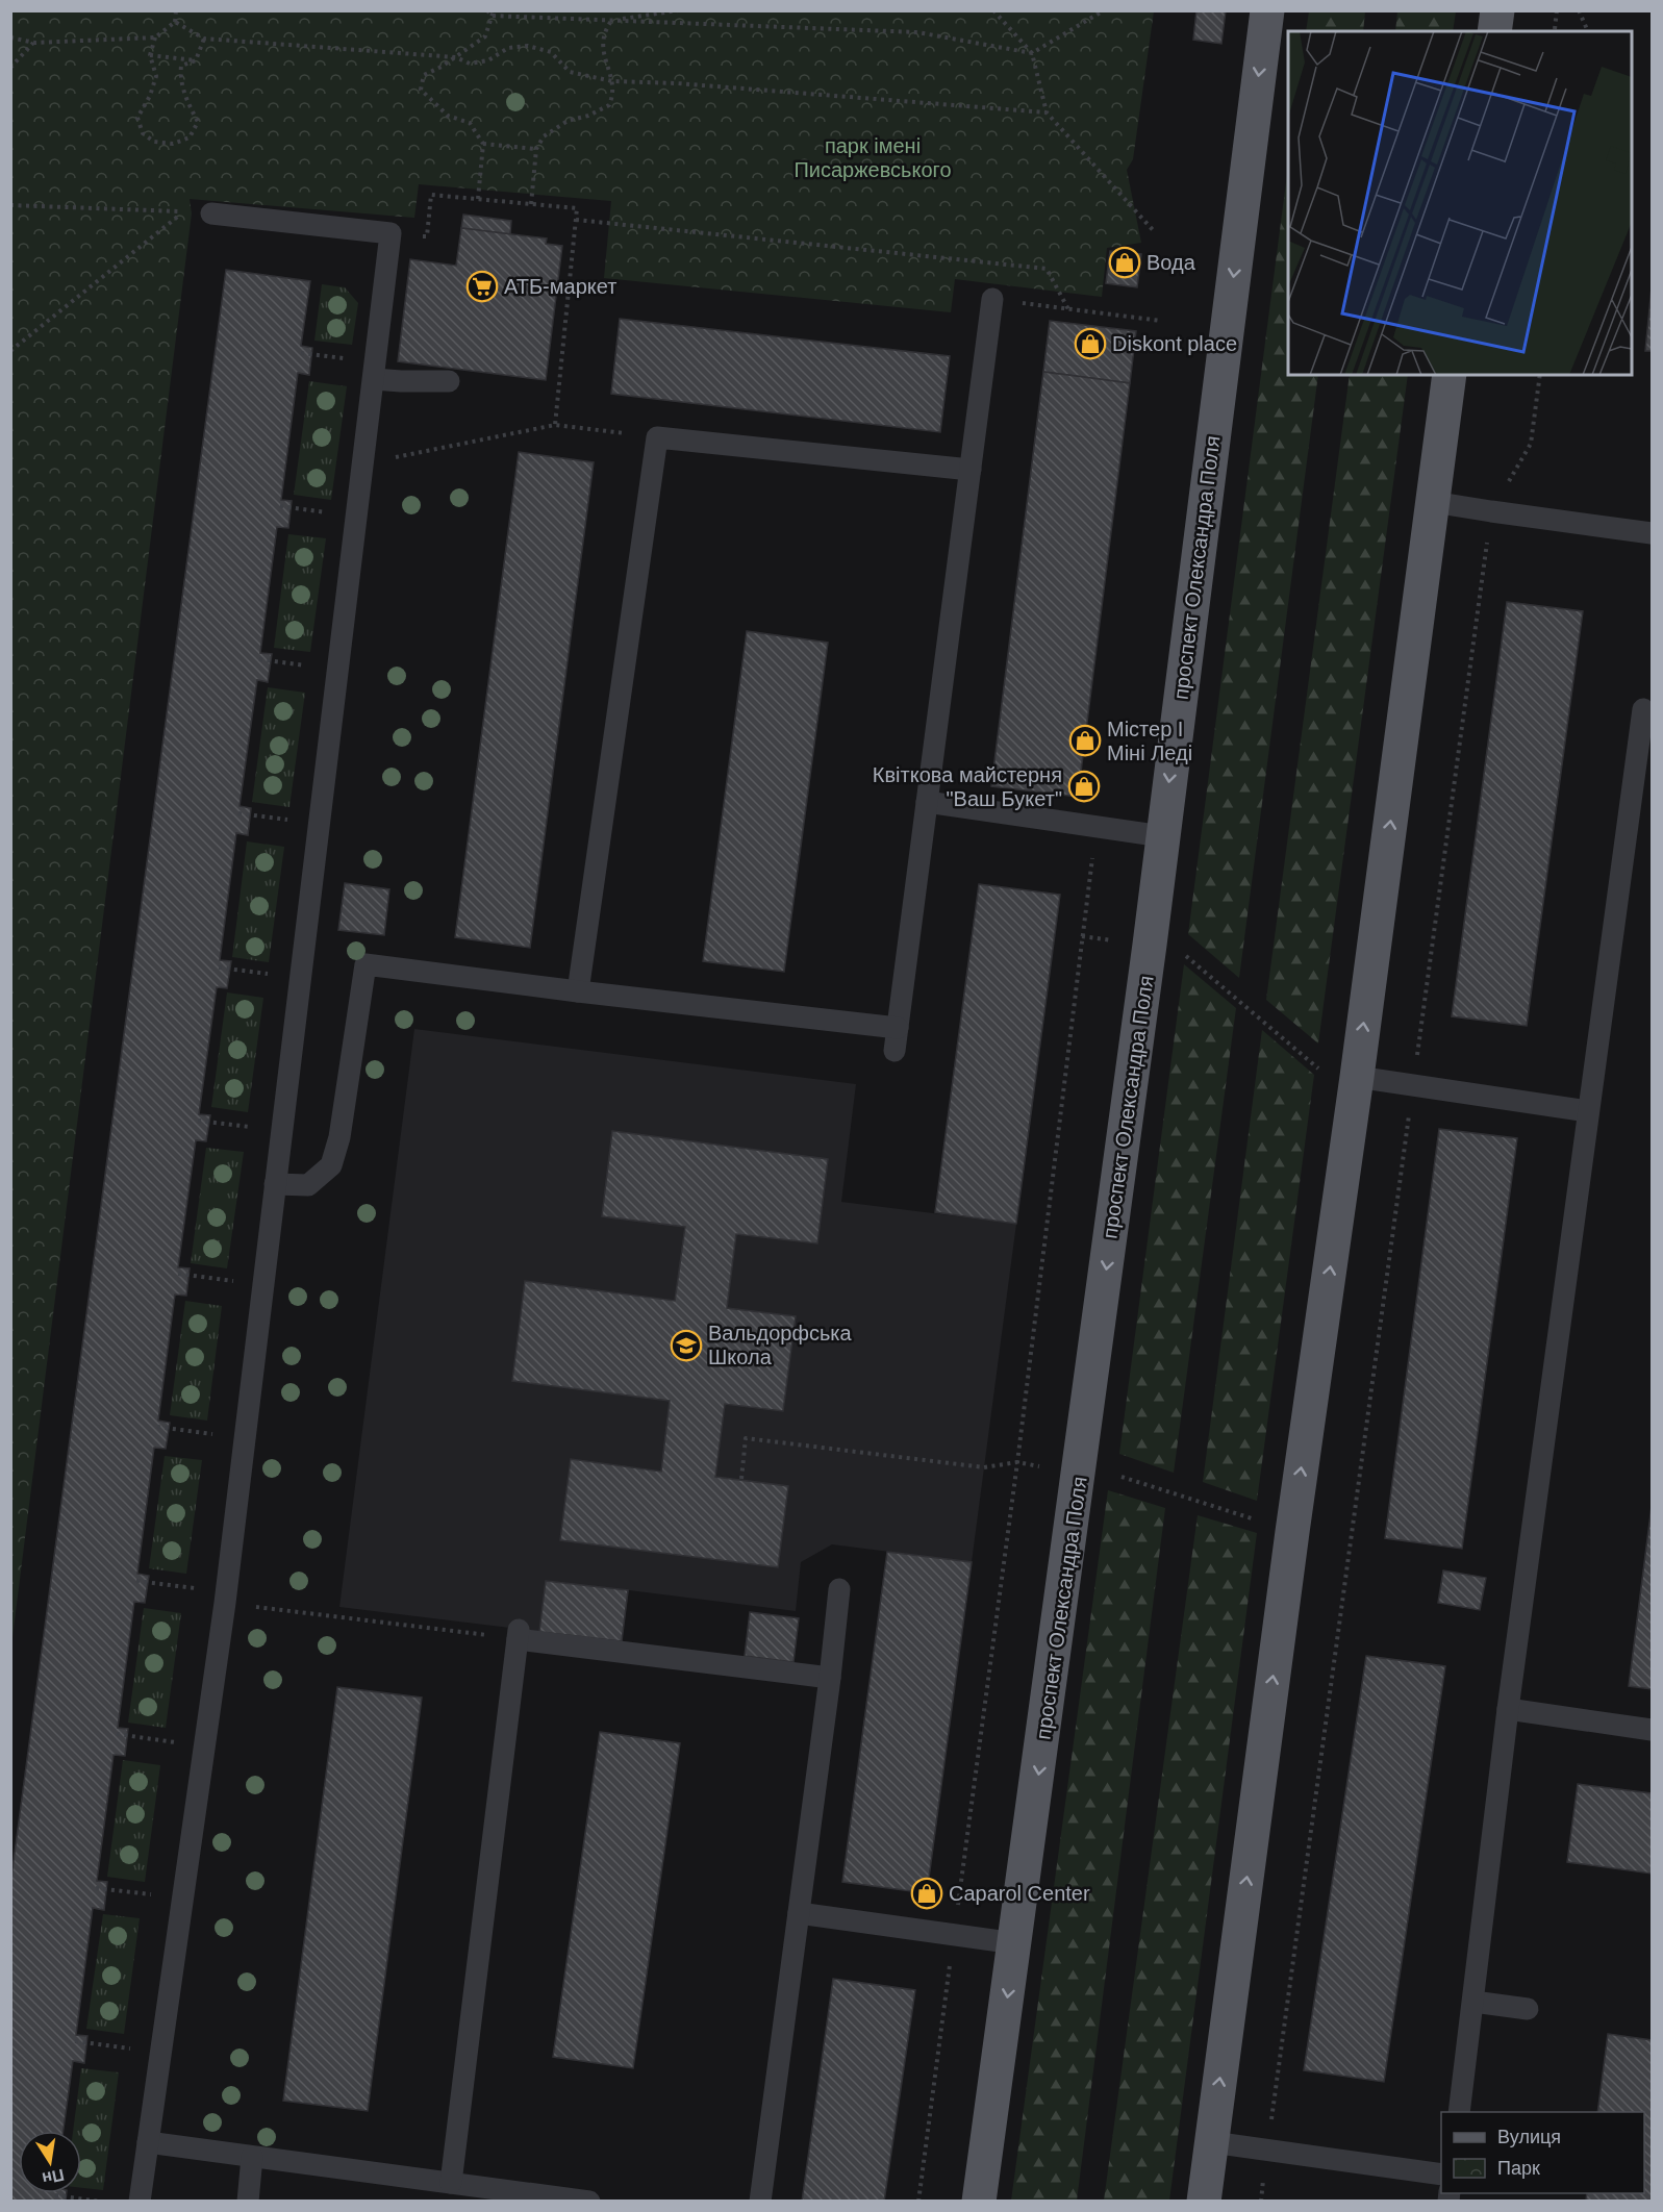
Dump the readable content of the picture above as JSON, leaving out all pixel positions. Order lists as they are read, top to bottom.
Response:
{
  "streets": {
    "main road": ["проспект Олександра Поля"]
  },
  "parks": ["парк імені Писаржевського"],
  "places": {
    "shop": [
      "Вода",
      "Diskont place",
      "Містер І Міні Леді",
      "Квіткова майстерня \"Ваш Букет\"",
      "Caparol Center"
    ],
    "supermarket": ["АТБ-маркет"],
    "school or university": ["Вальдорфська Школа"]
  },
  "legend": ["Вулиця", "Парк"],
  "north": "bottom"
}
